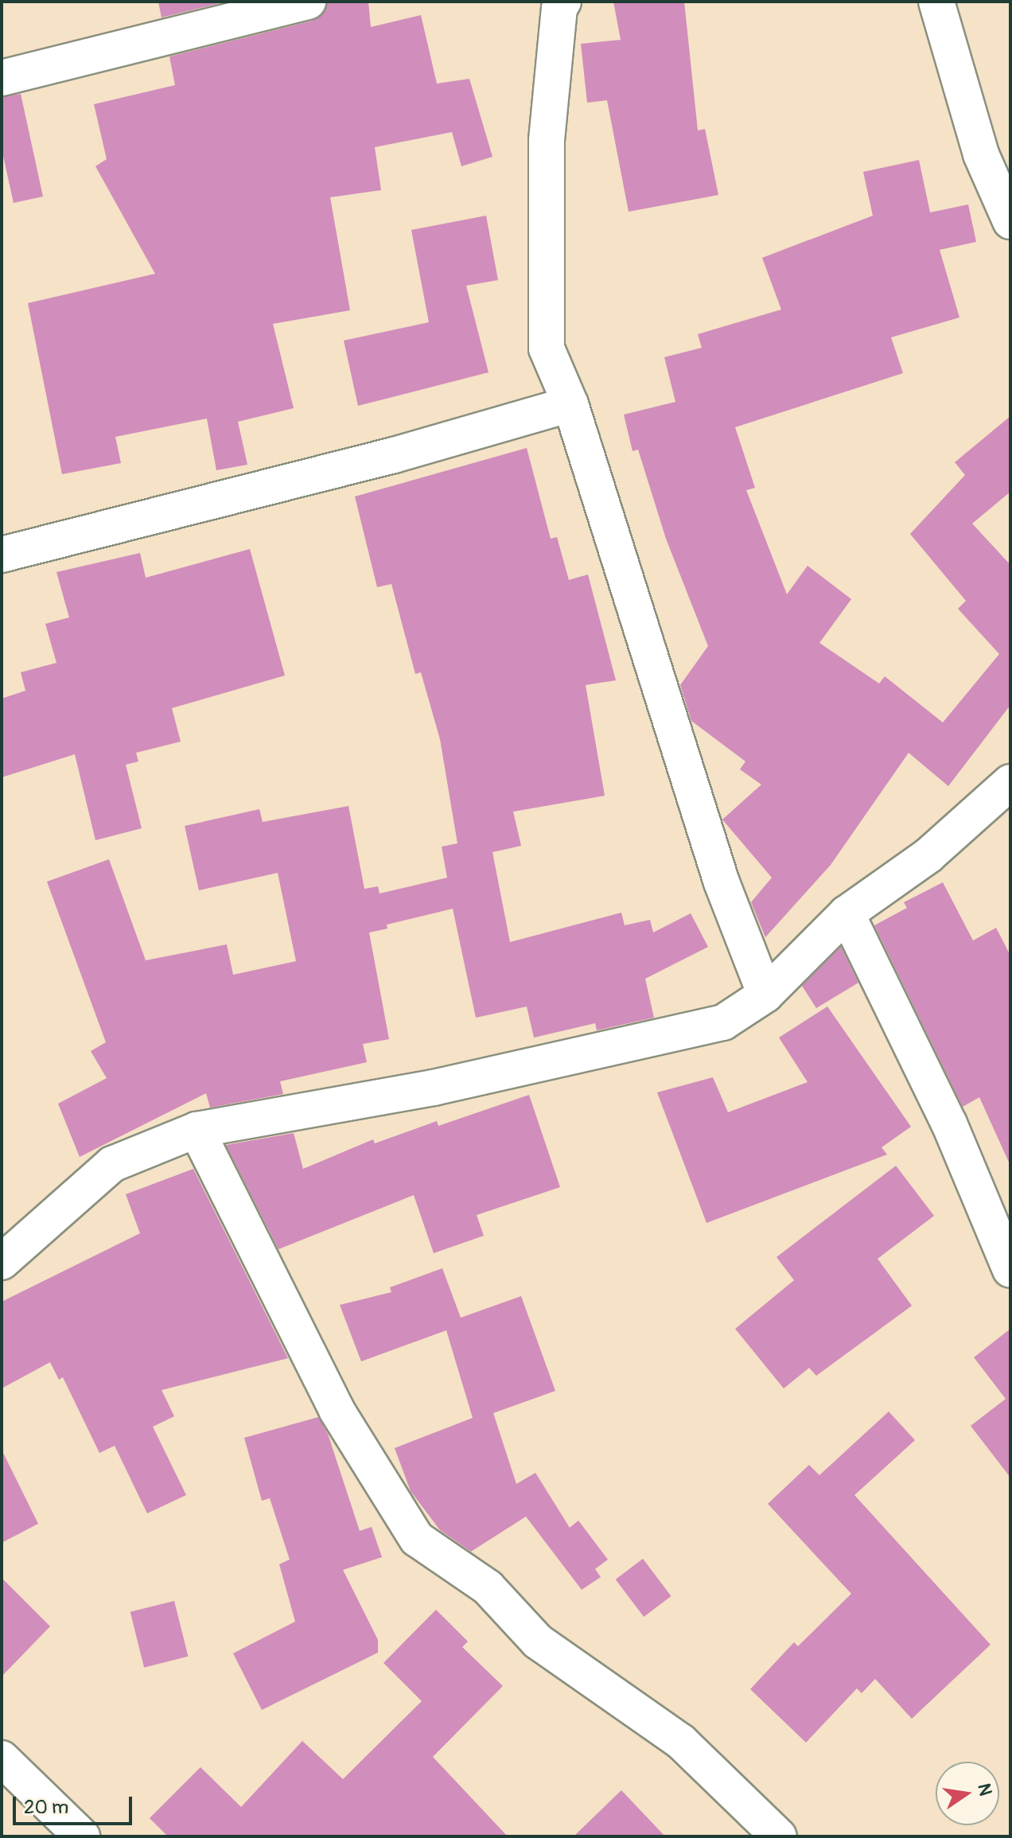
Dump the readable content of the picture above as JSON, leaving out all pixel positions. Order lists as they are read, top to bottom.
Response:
{
  "scale_bar": "20 m",
  "north": "right"
}
